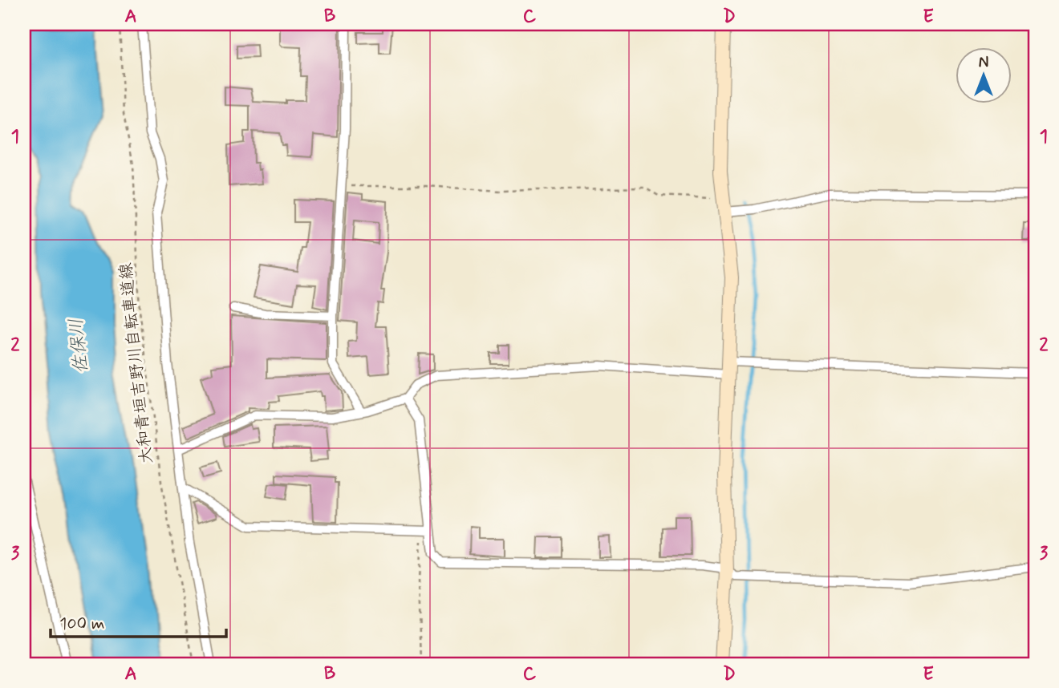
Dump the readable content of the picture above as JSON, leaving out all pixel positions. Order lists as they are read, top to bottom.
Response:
{
  "streets": {
    "path": ["大和青垣吉野川自転車道線"]
  },
  "water": ["佐保川"],
  "scale_bar": "100 m",
  "north": "top",
  "grid": {
    "columns": [
      "A",
      "B",
      "C",
      "D",
      "E"
    ],
    "rows": ["1", "2", "3"]
  }
}
